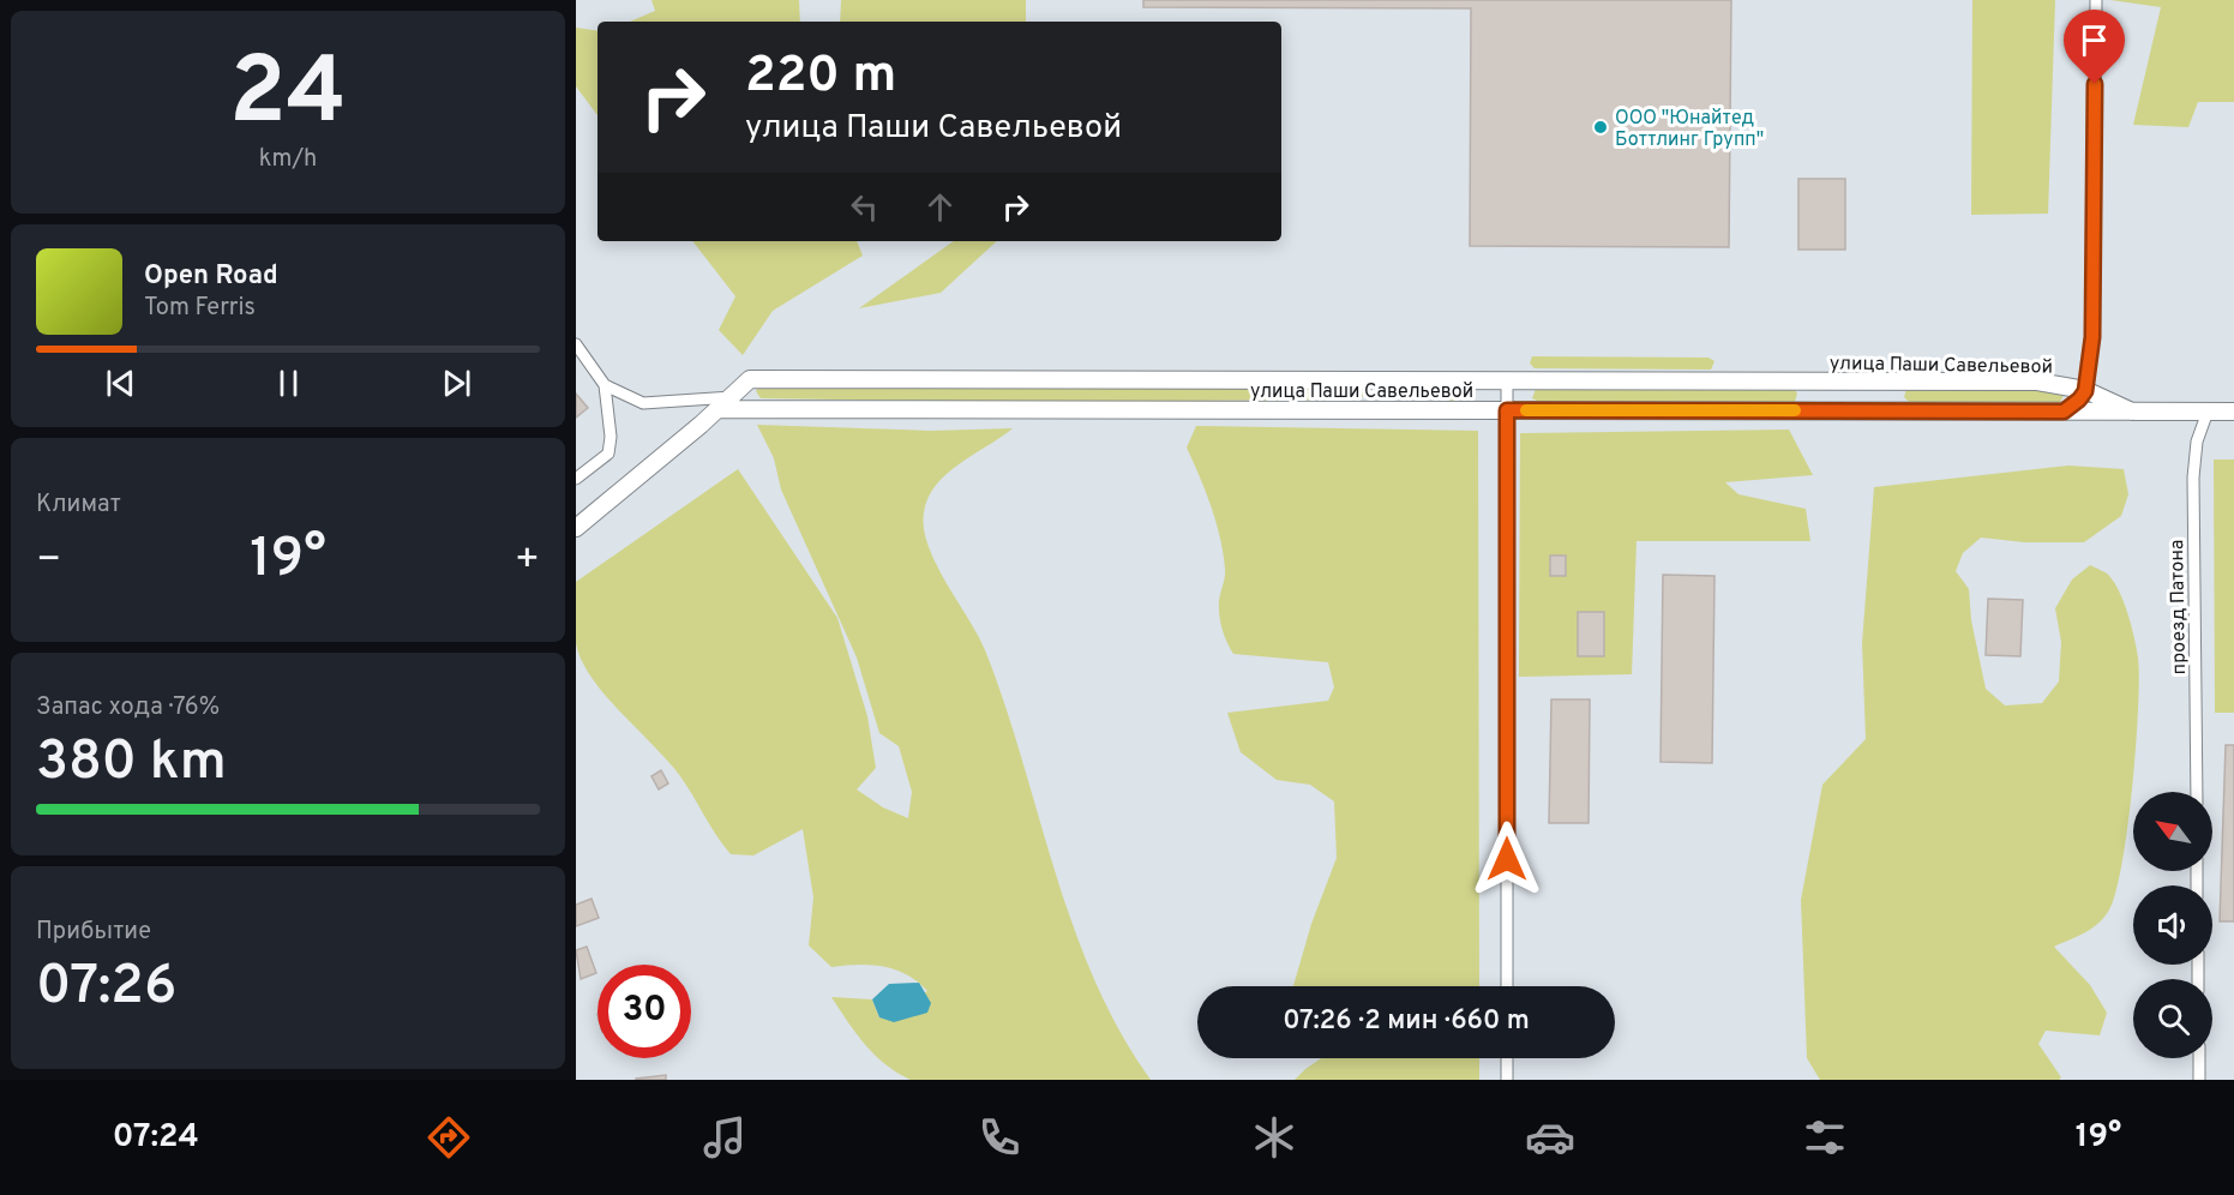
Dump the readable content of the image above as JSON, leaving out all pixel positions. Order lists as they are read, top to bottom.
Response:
{
  "streets": {
    "street": ["улица Паши Савельевой", "проезд Патона"]
  },
  "crossings": [
    ["улица Паши Савельевой", "проезд Патона"]
  ],
  "places": ["ООО \"Юнайтед Боттлинг Групп\""],
  "north": "top left",
  "page": {
    "tile": [
      ["24", "km/h"],
      "Климат",
      ["Запас хода · 76%", "380 km"],
      ["Прибытие", "07:26"]
    ],
    "turn": ["220 m", "улица Паши Савельевой"],
    "song": ["Open Road", "Tom Ferris"],
    "heat": ["−", "19°", "+"],
    "limit": "30",
    "trip": "07:26 · 2 мин · 660 m",
    "tabs": ["07:24", "19°"]
  }
}
